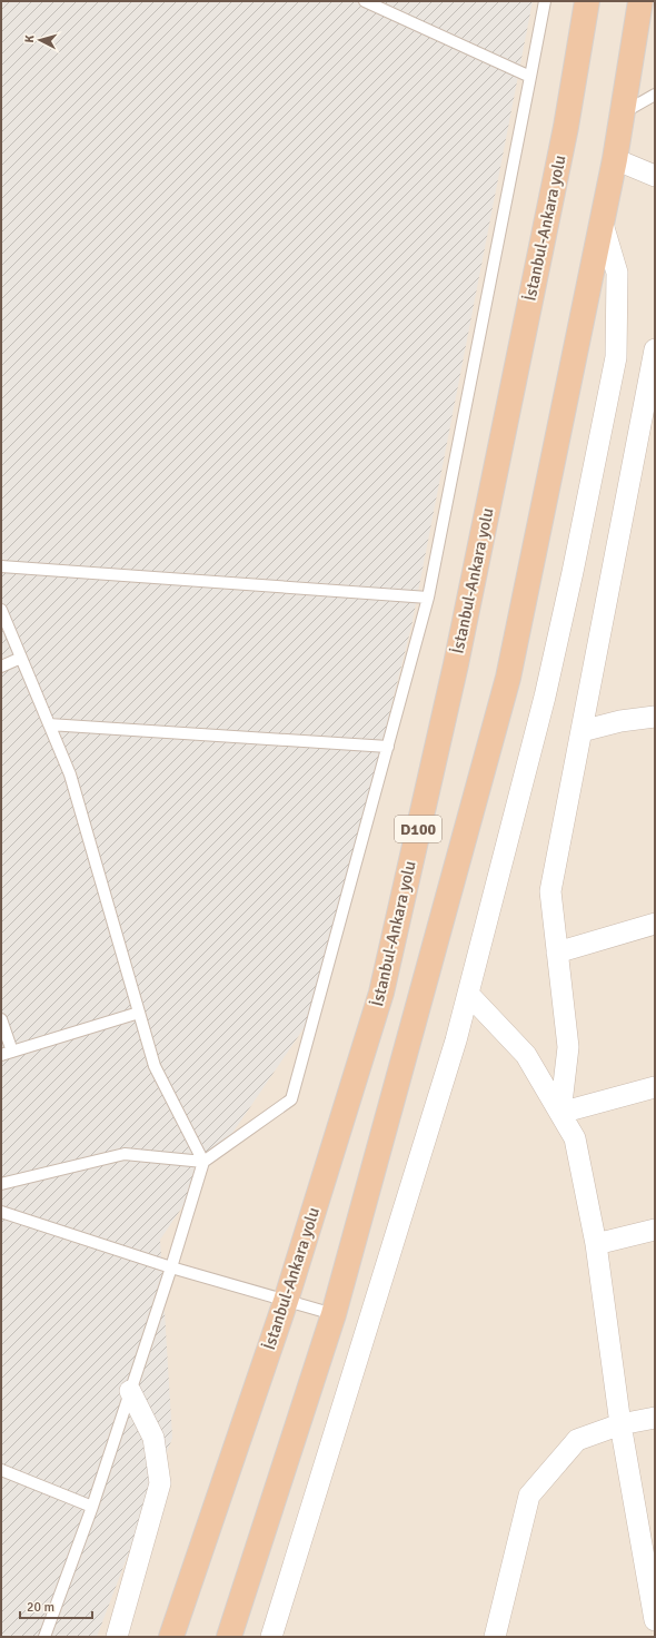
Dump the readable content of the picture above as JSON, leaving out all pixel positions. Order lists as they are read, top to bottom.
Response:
{
  "streets": {
    "highway": ["İstanbul-Ankara yolu", "D100"]
  },
  "scale_bar": "20 m",
  "north": "left"
}
